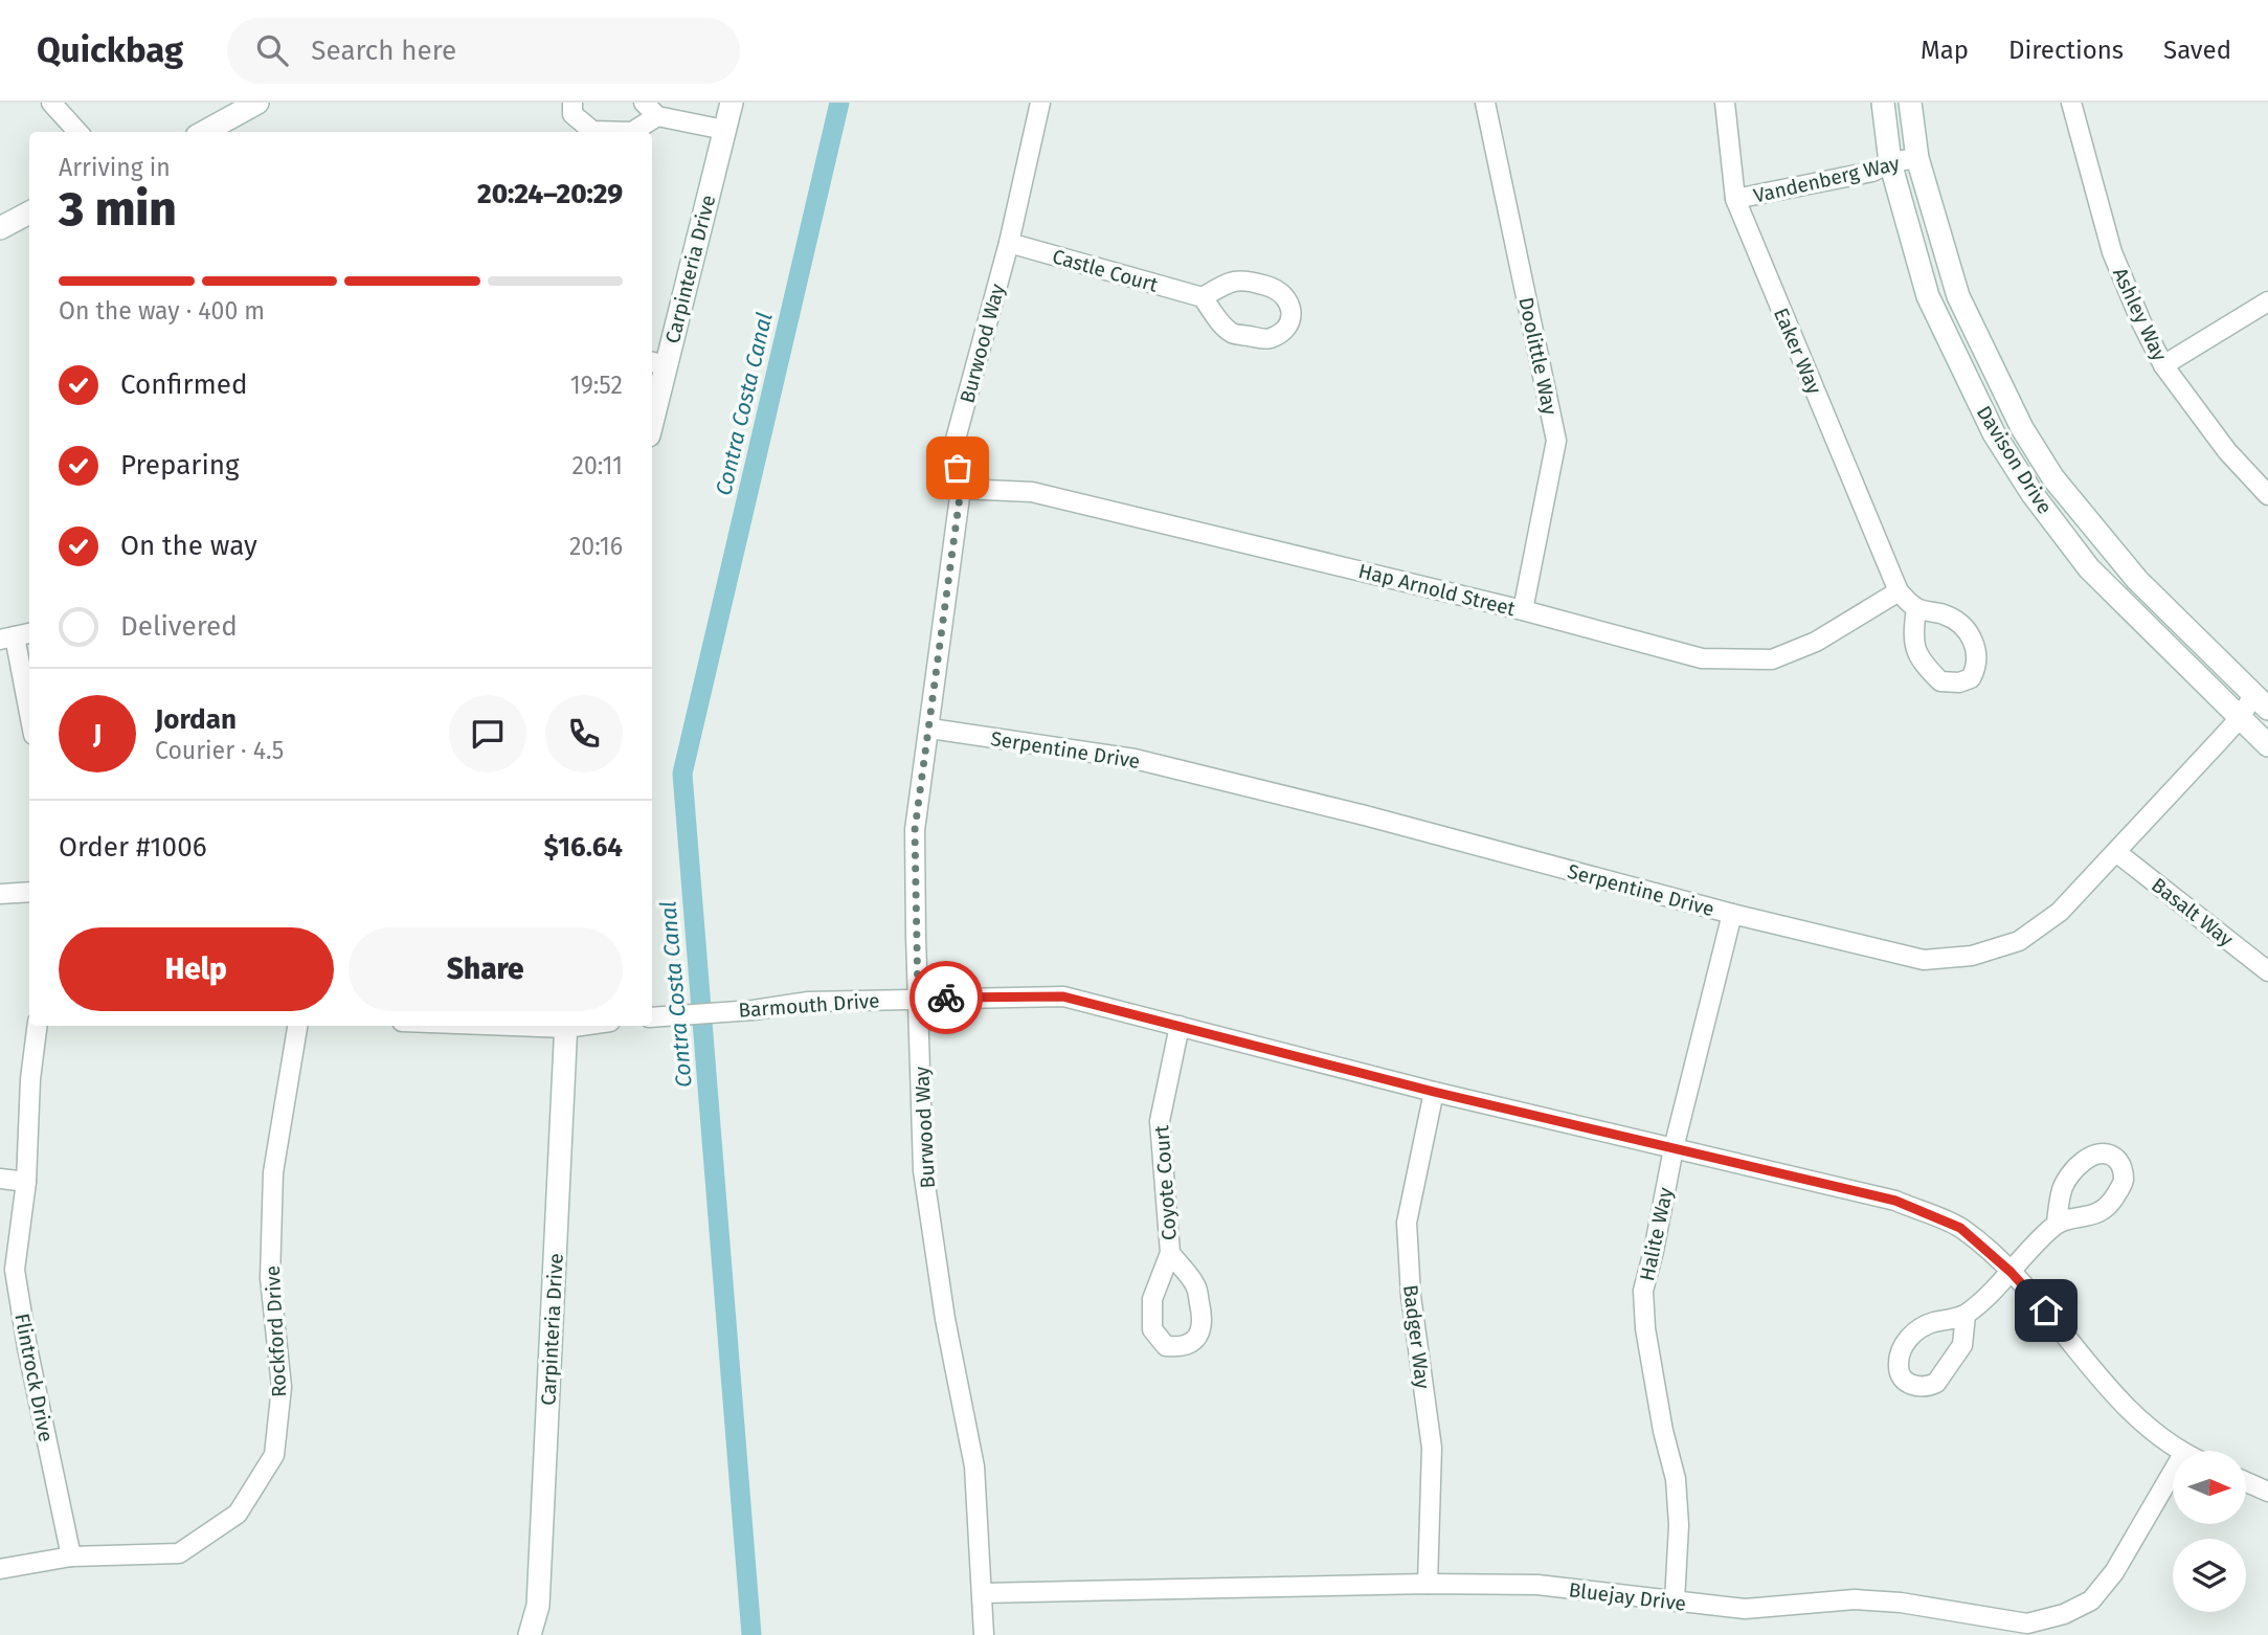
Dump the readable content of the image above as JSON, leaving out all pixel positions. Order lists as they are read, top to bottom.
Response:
{
  "streets": {
    "main road": ["Carpinteria Drive", "Davison Drive"],
    "street": [
      "Vandenberg Way",
      "Castle Court",
      "Ashley Way",
      "Burwood Way",
      "Eaker Way",
      "Doolittle Way",
      "Hap Arnold Street",
      "Serpentine Drive",
      "Basalt Way",
      "Barmouth Drive",
      "Coyote Court",
      "Halite Way",
      "Rockford Drive",
      "Badger Way",
      "Flintrock Drive",
      "Bluejay Drive"
    ]
  },
  "crossings": [
    ["Vandenberg Way", "Eaker Way"],
    ["Vandenberg Way", "Davison Drive"],
    ["Castle Court", "Burwood Way"],
    ["Burwood Way", "Hap Arnold Street"],
    ["Burwood Way", "Serpentine Drive"],
    ["Burwood Way", "Barmouth Drive"],
    ["Burwood Way", "Bluejay Drive"],
    ["Eaker Way", "Hap Arnold Street"],
    ["Doolittle Way", "Hap Arnold Street"],
    ["Davison Drive", "Serpentine Drive"],
    ["Serpentine Drive", "Basalt Way"],
    ["Serpentine Drive", "Halite Way"],
    ["Barmouth Drive", "Coyote Court"],
    ["Barmouth Drive", "Halite Way"],
    ["Barmouth Drive", "Badger Way"],
    ["Halite Way", "Bluejay Drive"],
    ["Rockford Drive", "Flintrock Drive"],
    ["Badger Way", "Bluejay Drive"]
  ],
  "water": ["Contra Costa Canal"],
  "north": "right",
  "page": {
    "header": "Quickbag",
    "search": "Search here",
    "nav": ["Map", "Directions", "Saved"],
    "heading": ["3 min", "Arriving in", "20:24–20:29"],
    "panel": [
      "Jordan",
      "Courier · 4.5",
      "Order #1006",
      "$16.64"
    ],
    "bar": "On the way · 400 m",
    "list": [
      ["Confirmed", "19:52"],
      ["Preparing", "20:11"],
      ["On the way", "20:16"],
      "Delivered"
    ],
    "round": "J",
    "buttons": ["Help", "Share"]
  }
}
